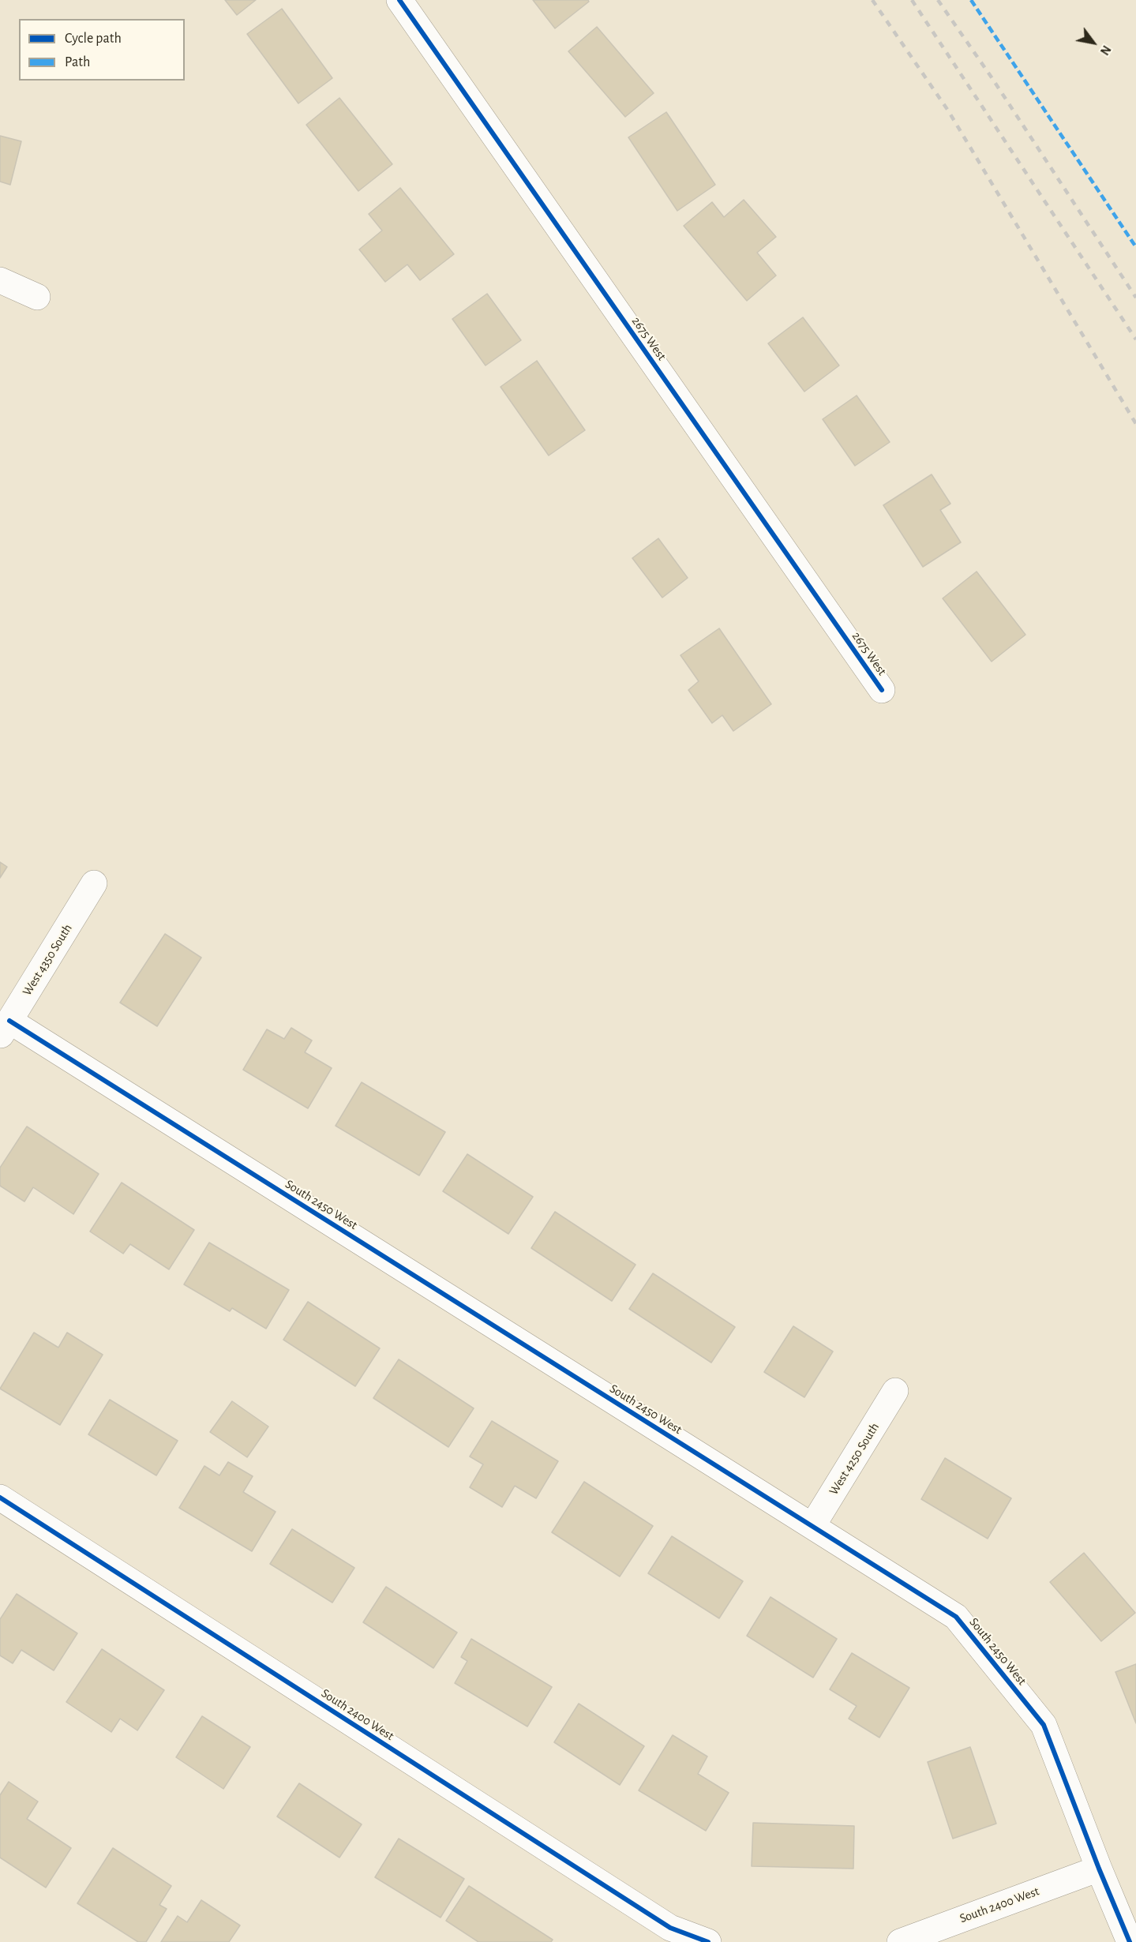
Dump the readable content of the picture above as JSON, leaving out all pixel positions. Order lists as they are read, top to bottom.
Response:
{
  "streets": {
    "street": [
      "2675 West",
      "West 4350 South",
      "South 2450 West",
      "West 4250 South",
      "South 2400 West"
    ]
  },
  "crossings": [
    ["West 4350 South", "South 2450 West"],
    ["South 2450 West", "West 4250 South"],
    ["South 2450 West", "South 2400 West"]
  ],
  "legend": ["Cycle path", "Path"],
  "north": "bottom right"
}
